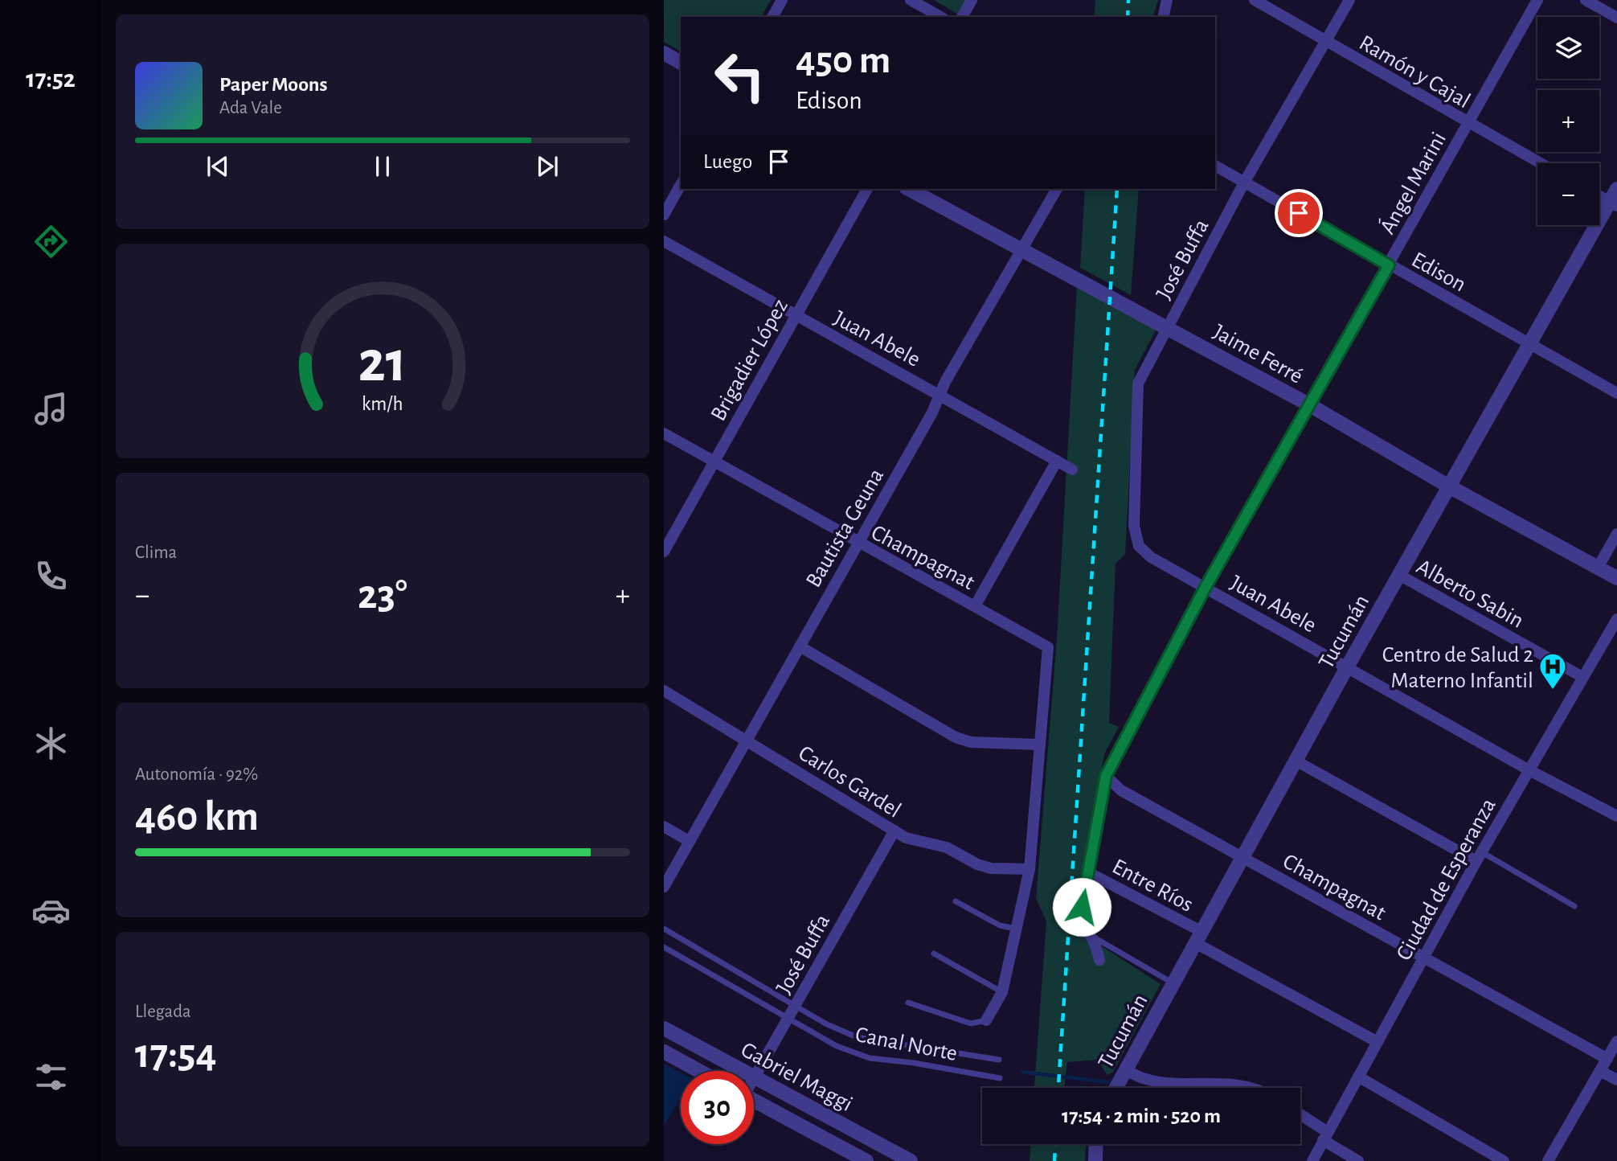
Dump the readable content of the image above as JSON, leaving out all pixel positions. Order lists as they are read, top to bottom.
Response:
{
  "streets": {
    "street": [
      "Ramón y Cajal",
      "Ángel Marini",
      "José Buffa",
      "Edison",
      "Juan Abele",
      "Jaime Ferré",
      "Brigadier López",
      "Bautista Geuna",
      "Champagnat",
      "Alberto Sabin",
      "Tucumán",
      "Carlos Gardel",
      "Ciudad de Esperanza",
      "Entre Ríos",
      "Gabriel Maggi"
    ],
    "lane": ["Canal Norte"]
  },
  "crossings": [
    ["Ramón y Cajal", "Ángel Marini"],
    ["Ramón y Cajal", "José Buffa"],
    ["Ángel Marini", "Edison"],
    ["Ángel Marini", "Juan Abele"],
    ["Ángel Marini", "Jaime Ferré"],
    ["Ángel Marini", "Champagnat"],
    ["Ángel Marini", "Entre Ríos"],
    ["José Buffa", "Edison"],
    ["José Buffa", "Juan Abele"],
    ["José Buffa", "Jaime Ferré"],
    ["José Buffa", "Carlos Gardel"],
    ["José Buffa", "Canal Norte"],
    ["José Buffa", "Gabriel Maggi"],
    ["Edison", "Tucumán"],
    ["Juan Abele", "Brigadier López"],
    ["Juan Abele", "Bautista Geuna"],
    ["Juan Abele", "Tucumán"],
    ["Juan Abele", "Ciudad de Esperanza"],
    ["Jaime Ferré", "Bautista Geuna"],
    ["Jaime Ferré", "Tucumán"],
    ["Brigadier López", "Champagnat"],
    ["Bautista Geuna", "Champagnat"],
    ["Bautista Geuna", "Carlos Gardel"],
    ["Champagnat", "Tucumán"],
    ["Champagnat", "Ciudad de Esperanza"],
    ["Alberto Sabin", "Tucumán"],
    ["Alberto Sabin", "Ciudad de Esperanza"],
    ["Tucumán", "Entre Ríos"],
    ["Ciudad de Esperanza", "Entre Ríos"]
  ],
  "places": {
    "hospital": ["Centro de Salud 2 Materno Infantil"]
  },
  "page": {
    "tabs": "17:52",
    "map_buttons": ["+", "−"],
    "turn": ["450 m", "Edison"],
    "song": ["Paper Moons", "Ada Vale"],
    "then": "Luego",
    "tile": [
      "Clima",
      ["Autonomía · 92%", "460 km"],
      ["Llegada", "17:54"]
    ],
    "heat": ["−", "23°", "+"],
    "limit": "30",
    "trip": "17:54 · 2 min · 520 m",
    "gauge": ["21", "km/h"]
  }
}
